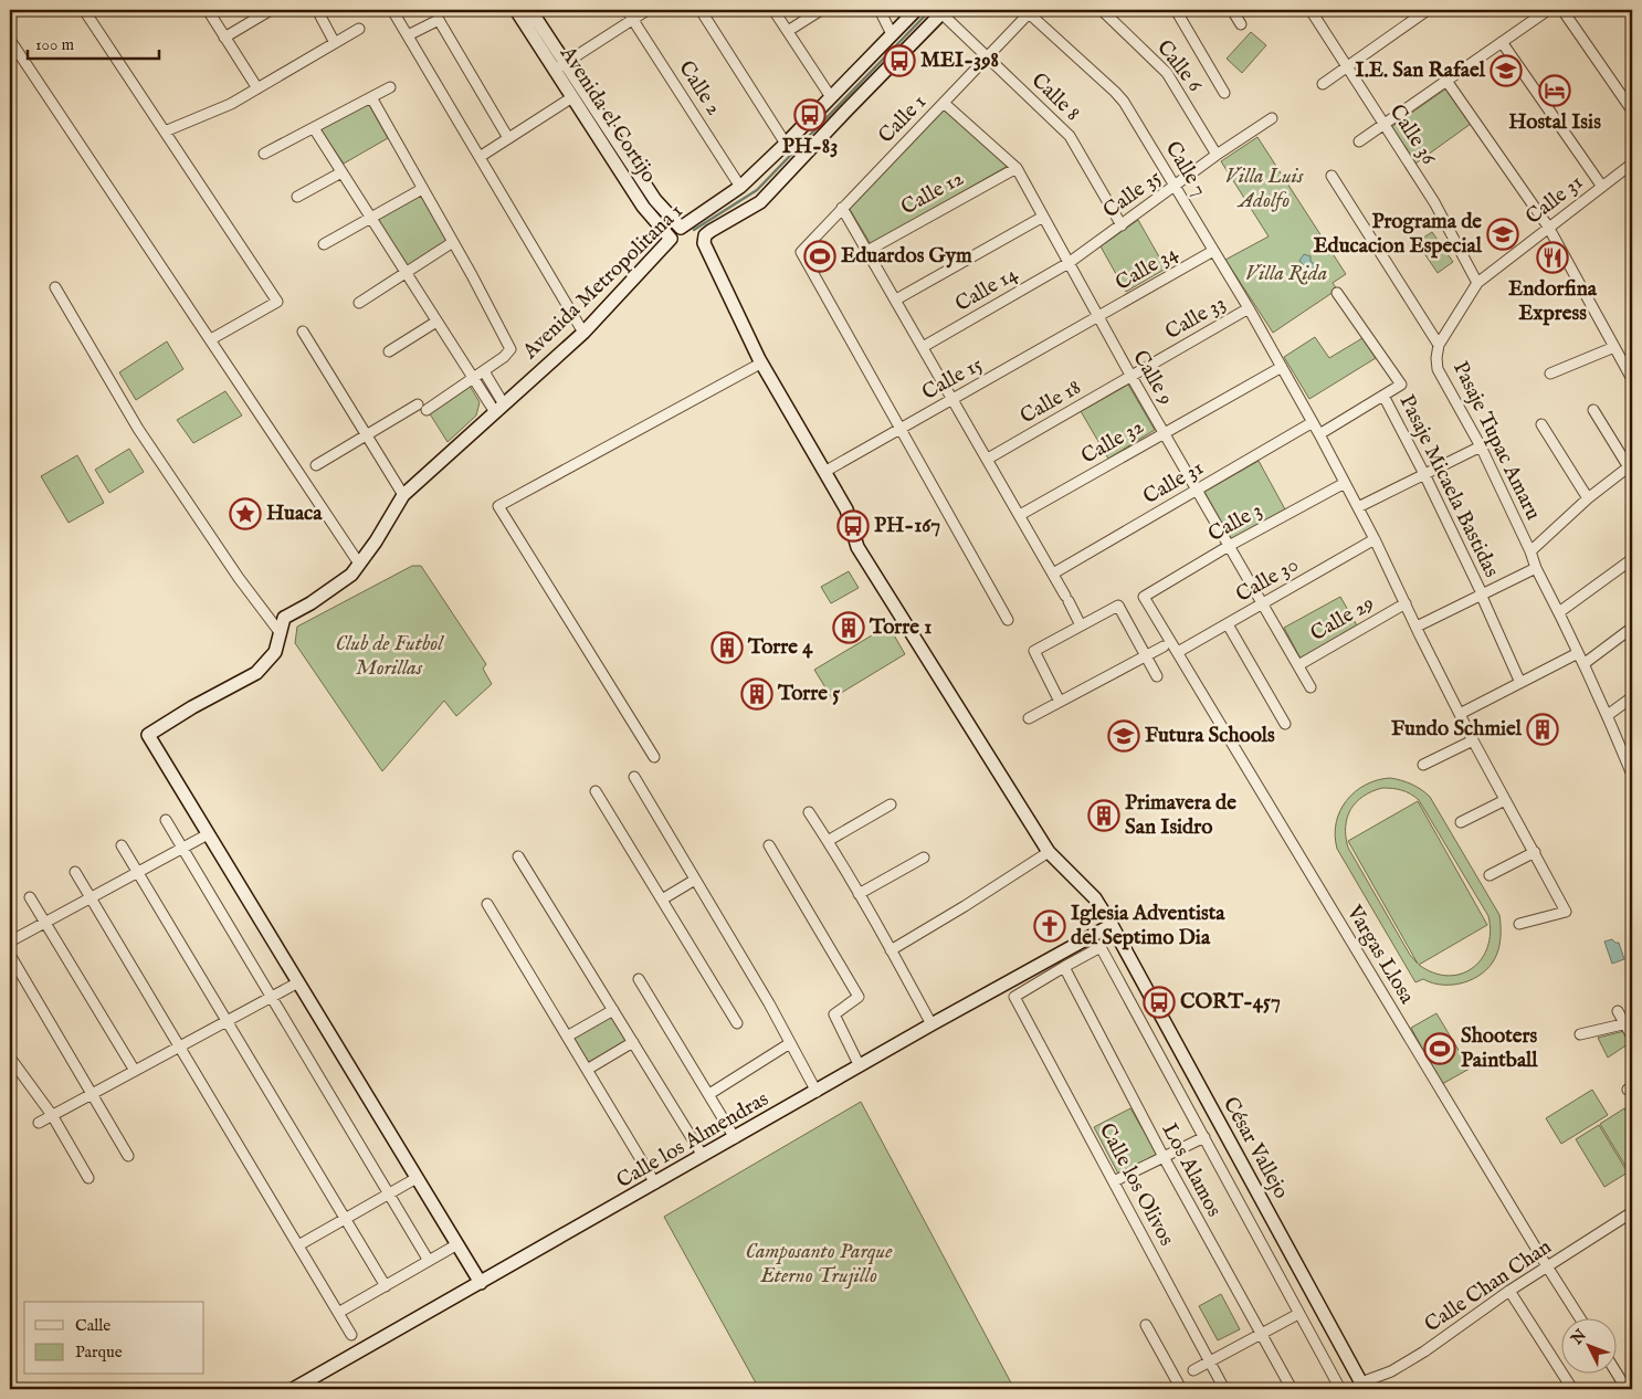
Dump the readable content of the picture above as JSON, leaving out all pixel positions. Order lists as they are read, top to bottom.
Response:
{
  "streets": {
    "street": [
      "Calle 6",
      "Calle 2",
      "Calle 8",
      "Avenida el Cortijo",
      "Calle 1",
      "Calle 36",
      "Calle 7",
      "Calle 12",
      "Calle 35",
      "Calle 31",
      "Calle 34",
      "Avenida Metropolitana 1",
      "Calle 14",
      "Calle 33",
      "Calle 9",
      "Calle 15",
      "Calle 18",
      "Pasaje Tupac Amaru",
      "Calle 32",
      "Pasaje Micaela Bastidas",
      "Calle 3",
      "Calle 30",
      "Calle 29",
      "Vargas Llosa",
      "Calle los Almendras",
      "César Vallejo",
      "Los Alamos",
      "Calle los Olivos",
      "Calle Chan Chan"
    ]
  },
  "crossings": [
    ["Calle 6", "Calle 35"],
    ["Calle 2", "Avenida Metropolitana 1"],
    ["Calle 8", "Calle 1"],
    ["Calle 8", "Calle 35"],
    ["Calle 8", "Avenida Metropolitana 1"],
    ["Avenida el Cortijo", "Avenida Metropolitana 1"],
    ["Calle 1", "Calle 7"],
    ["Calle 1", "Calle 9"],
    ["Calle 1", "Calle 15"],
    ["Calle 36", "Calle 31"],
    ["Calle 7", "Calle 35"],
    ["Calle 7", "Calle 31"],
    ["Calle 7", "Calle 34"],
    ["Calle 7", "Calle 33"],
    ["Calle 7", "Calle 32"],
    ["Calle 7", "Calle 3"],
    ["Calle 7", "Calle 30"],
    ["Calle 7", "Calle 29"],
    ["Calle 12", "Calle 9"],
    ["Calle 35", "Calle 14"],
    ["Calle 35", "Calle 9"],
    ["Calle 31", "Calle 9"],
    ["Calle 31", "Pasaje Tupac Amaru"],
    ["Calle 34", "Calle 9"],
    ["Calle 34", "Calle 15"],
    ["Avenida Metropolitana 1", "César Vallejo"],
    ["Calle 14", "Calle 9"],
    ["Calle 33", "Calle 9"],
    ["Calle 33", "Calle 18"],
    ["Calle 9", "Calle 15"],
    ["Calle 9", "Calle 18"],
    ["Calle 9", "Calle 32"],
    ["Calle 9", "Calle 3"],
    ["Calle 9", "Calle 30"],
    ["Calle 9", "Calle 29"],
    ["Calle 15", "César Vallejo"],
    ["Calle 3", "Vargas Llosa"],
    ["Calle 30", "Vargas Llosa"],
    ["Vargas Llosa", "Calle Chan Chan"],
    ["Calle los Almendras", "César Vallejo"],
    ["César Vallejo", "Calle Chan Chan"],
    ["Los Alamos", "Calle los Olivos"]
  ],
  "parks": [
    "Villa Luis Adolfo",
    "Villa Rida",
    "Club de Futbol Morillas",
    "Camposanto Parque Eterno Trujillo"
  ],
  "places": {
    "bus stop": [
      "MEI-398",
      "PH-83",
      "PH-167",
      "CORT-457"
    ],
    "school or university": ["I.E. San Rafael", "Programa de Educacion Especial", "Futura Schools"],
    "hotel": ["Hostal Isis"],
    "sports": ["Eduardos Gym", "Shooters Paintball"],
    "restaurant": ["Endorfina Express"],
    "place": ["Huaca"],
    "building": [
      "Torre 1",
      "Torre 4",
      "Torre 5",
      "Fundo Schmiel",
      "Primavera de San Isidro"
    ],
    "church": ["Iglesia Adventista del Septimo Dia"]
  },
  "legend": ["Calle", "Parque"],
  "scale_bar": "100 m",
  "north": "top left"
}
